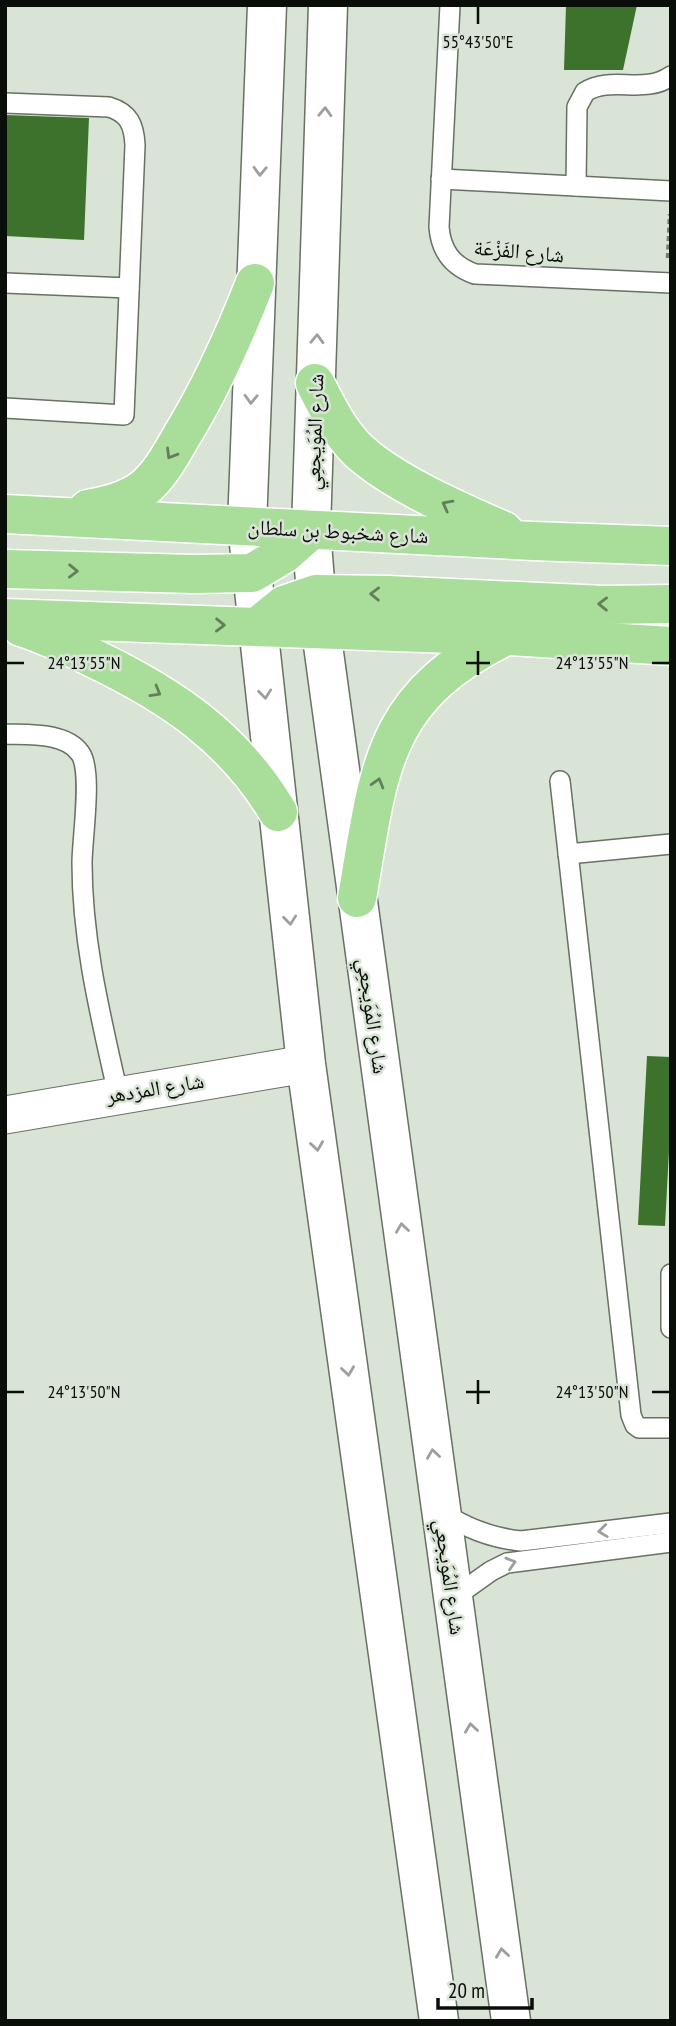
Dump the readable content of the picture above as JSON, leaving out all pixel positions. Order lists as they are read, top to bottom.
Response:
{
  "streets": {
    "main road": ["شارع شخبوط بن سلطان"],
    "street": ["شارع المُوَيجعِي", "شارع المزدهر"],
    "lane": ["شارع الفَزْعَة"]
  },
  "crossings": [
    ["شارع المُوَيجعِي", "شارع شخبوط بن سلطان"]
  ],
  "scale_bar": "20 m",
  "coordinates": ["55°43'50\"E", "24°13'55\"N", "24°13'50\"N"]
}
